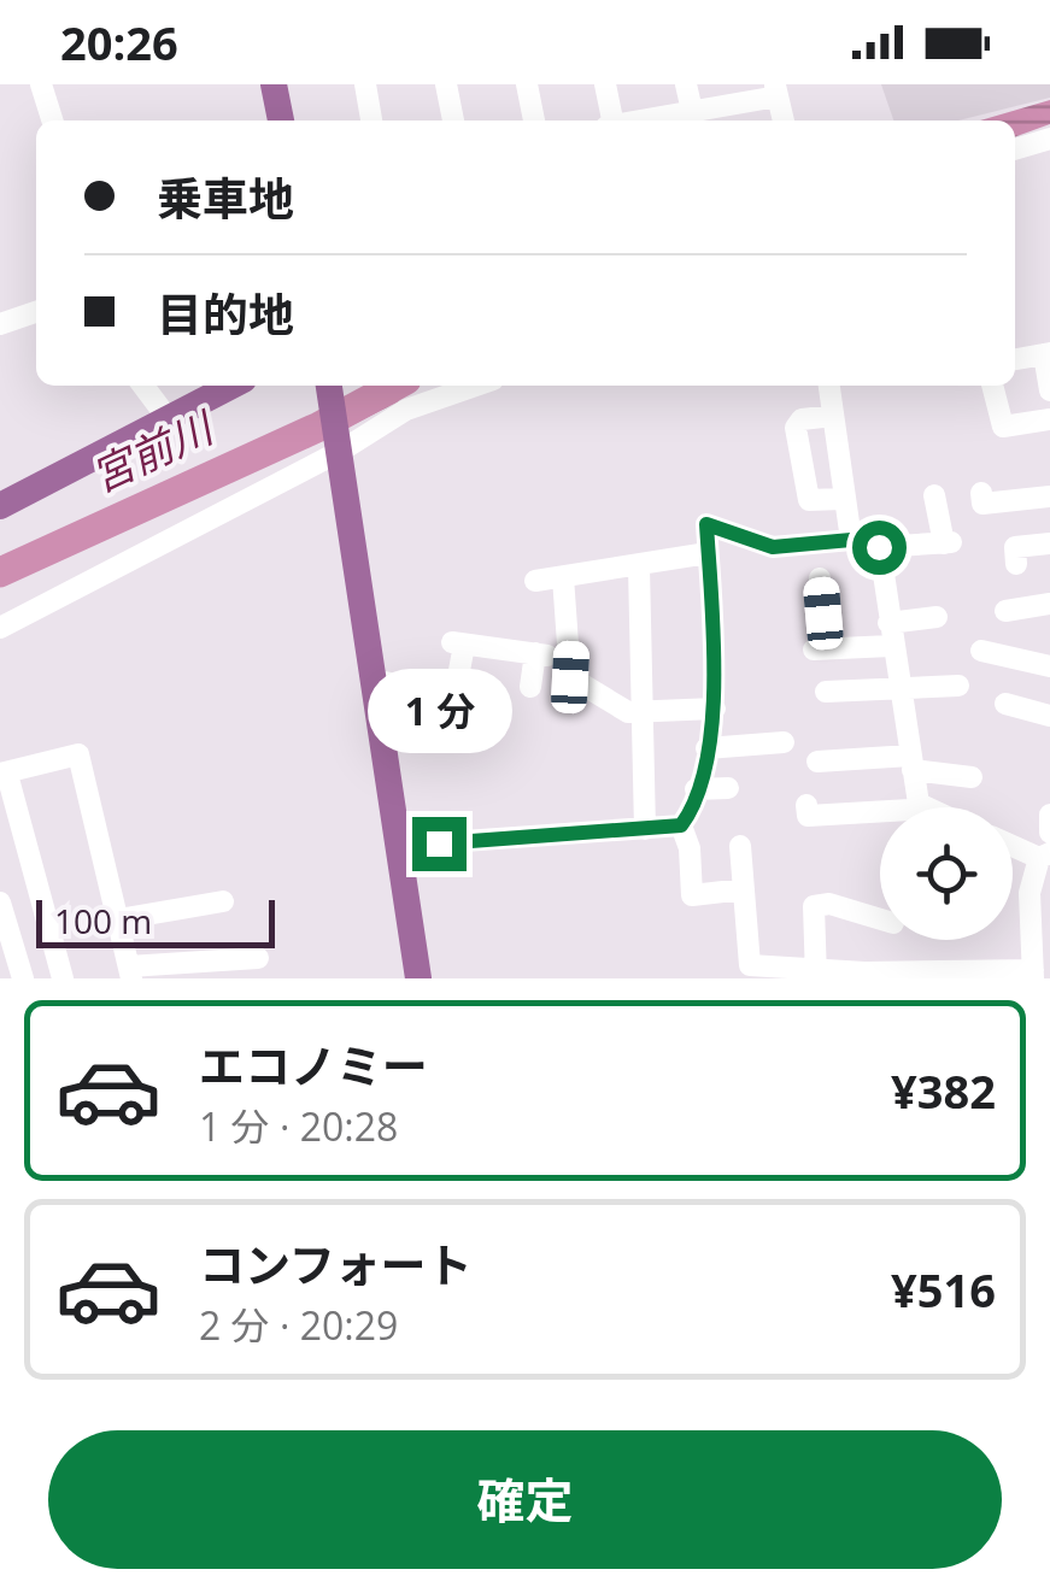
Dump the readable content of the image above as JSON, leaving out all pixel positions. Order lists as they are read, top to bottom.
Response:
{
  "water": ["宮前川"],
  "scale_bar": "100 m",
  "page": {
    "status": "20:26",
    "banner": ["乗車地", "目的地"],
    "bubble": "1 分",
    "scale": "100 m",
    "list": [
      {
        "name": "エコノミー",
        "note": "1 分 · 20:28",
        "value": "¥382"
      },
      {
        "name": "コンフォート",
        "note": "2 分 · 20:29",
        "value": "¥516"
      }
    ],
    "buttons": "確定"
  }
}
